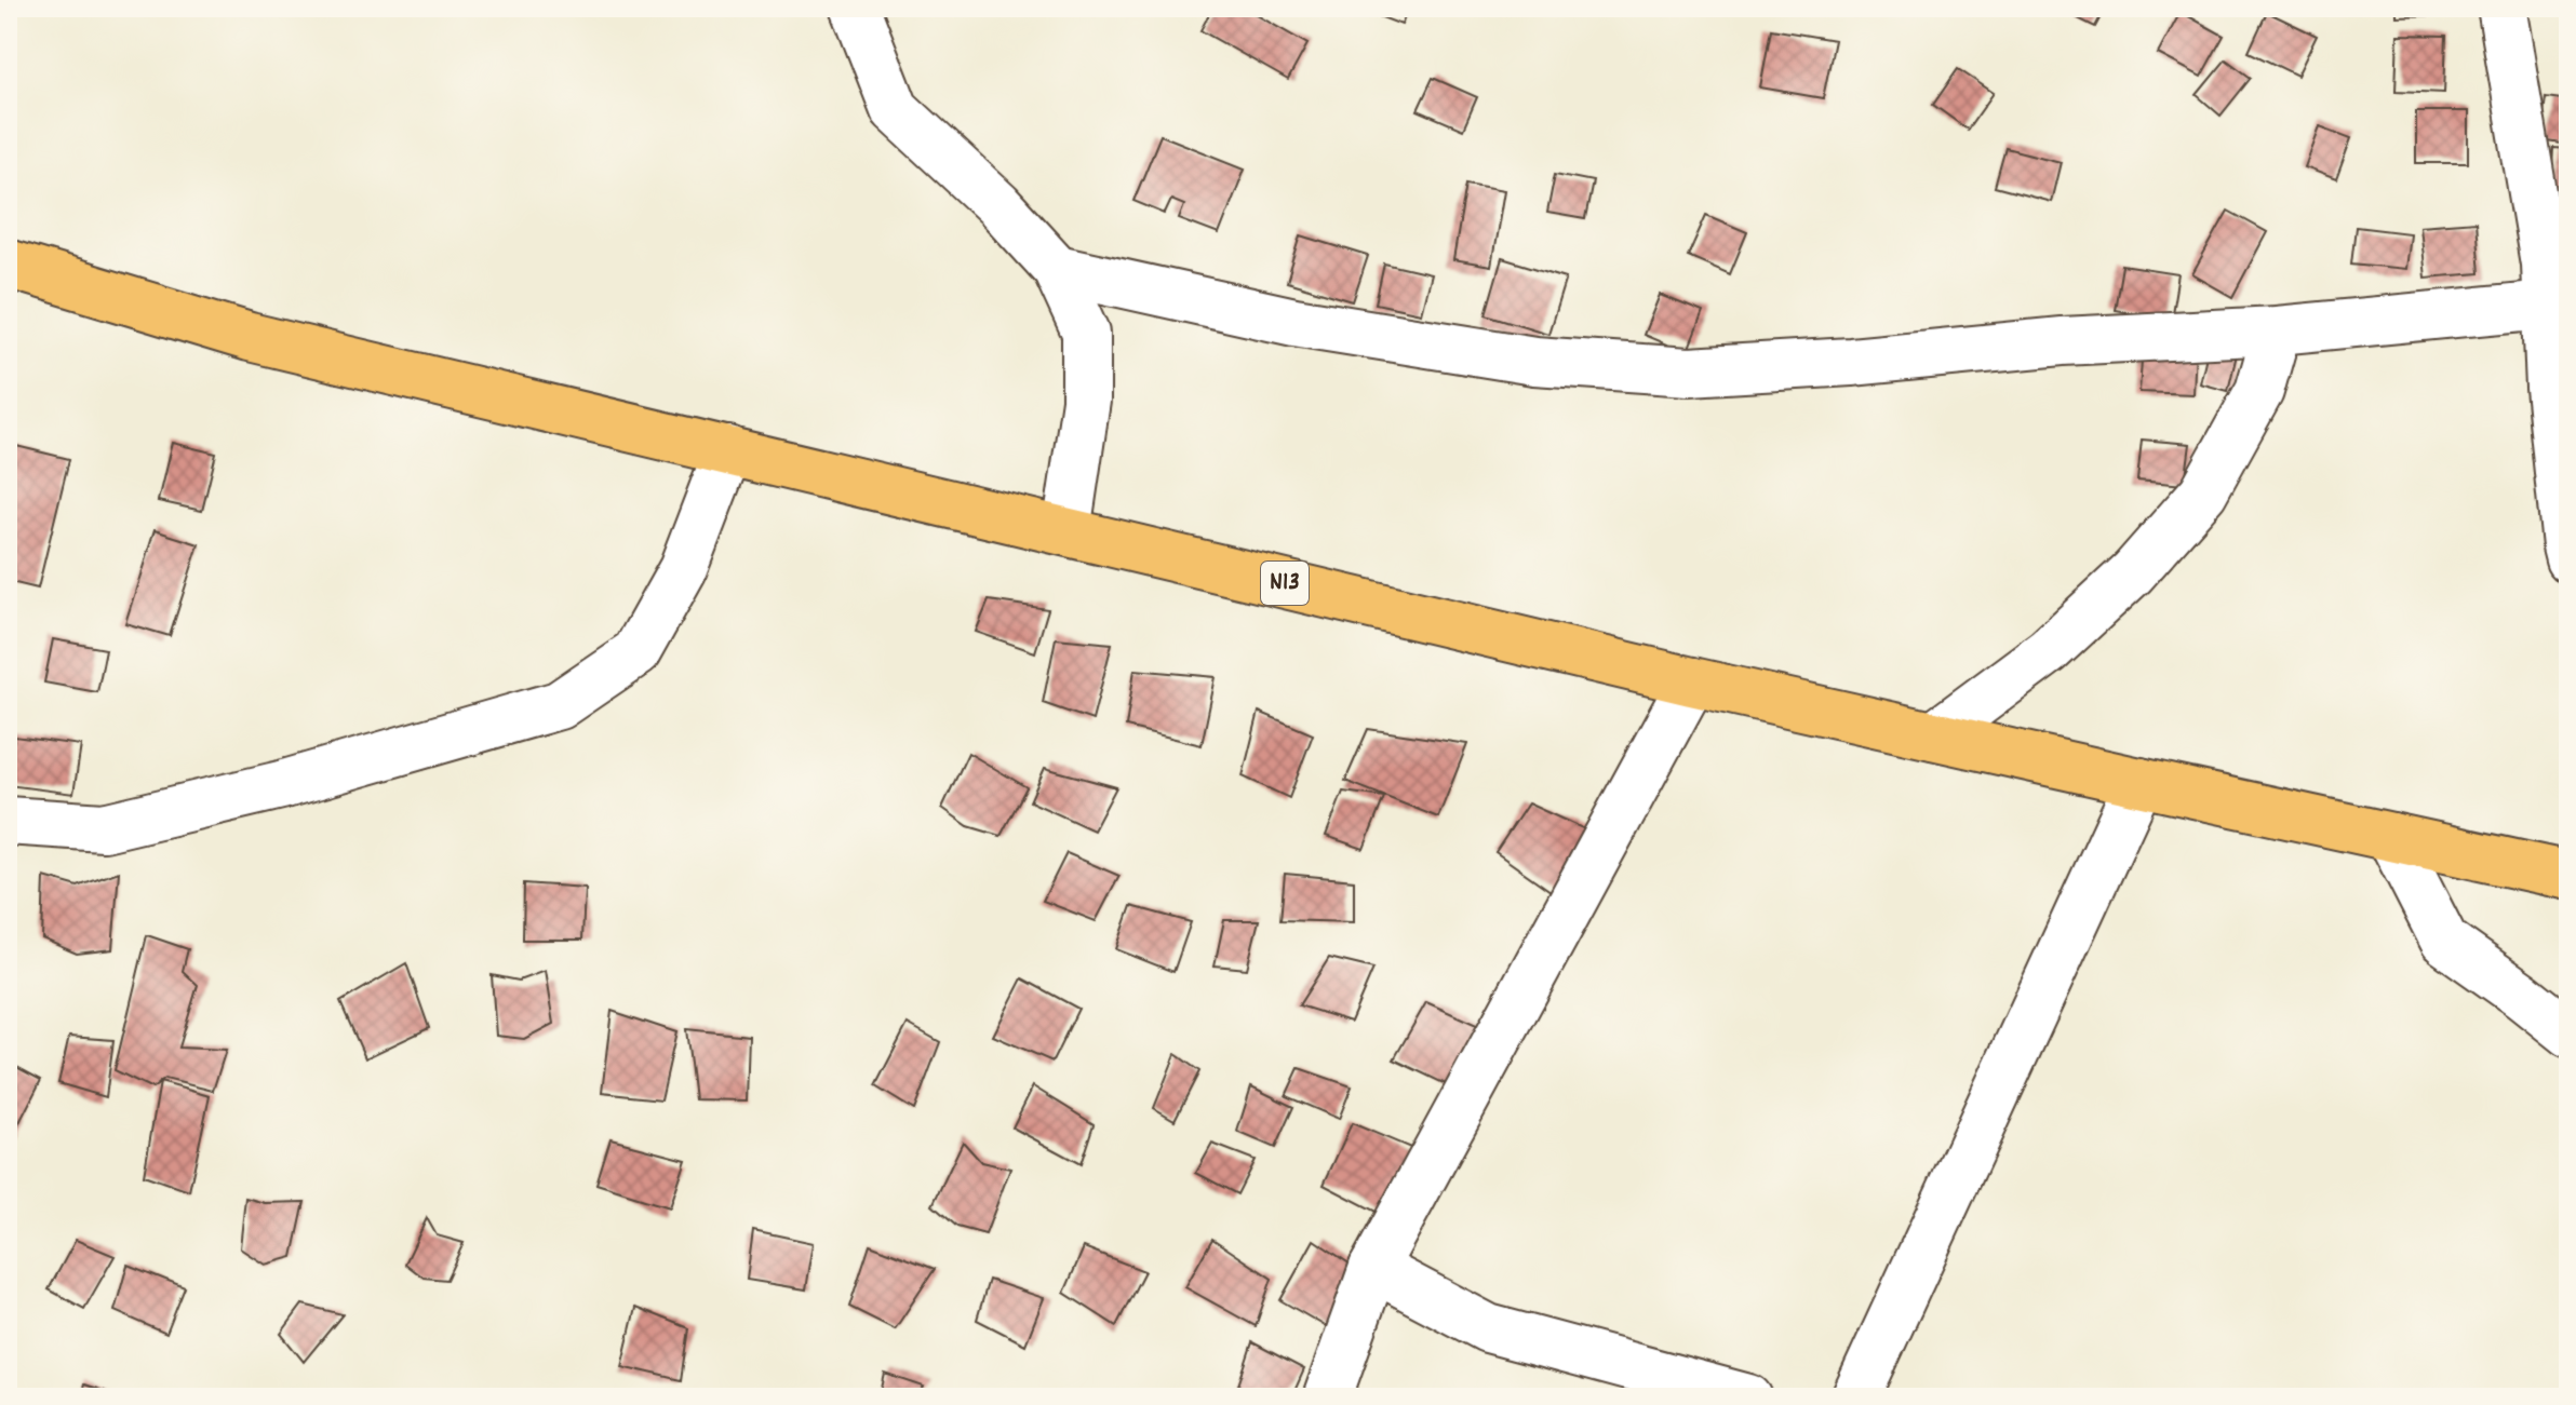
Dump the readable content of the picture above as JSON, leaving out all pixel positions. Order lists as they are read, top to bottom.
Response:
{
  "streets": {
    "main road": ["N13"]
  }
}
